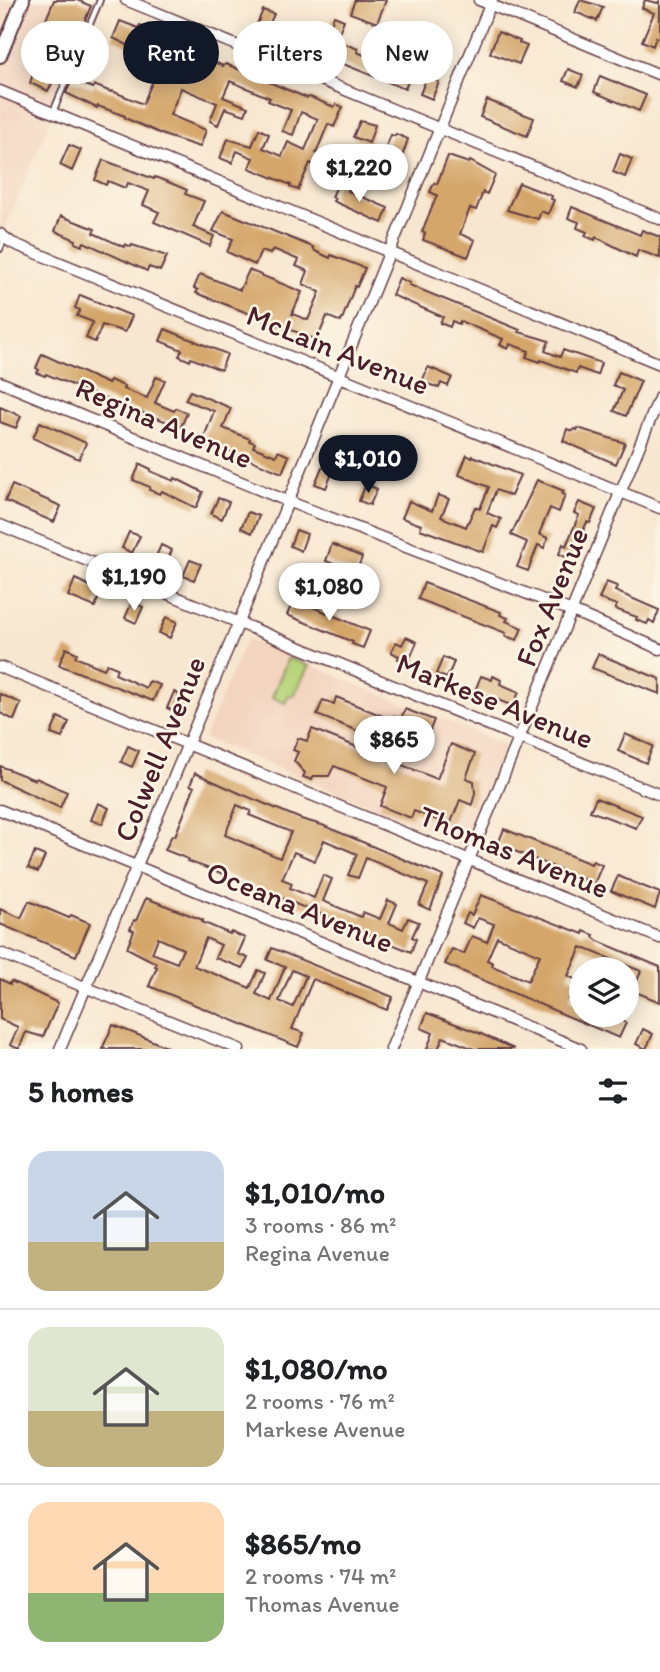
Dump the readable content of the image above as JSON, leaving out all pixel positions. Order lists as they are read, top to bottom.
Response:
{
  "streets": {
    "street": [
      "McLain Avenue",
      "Regina Avenue",
      "Fox Avenue",
      "Markese Avenue",
      "Colwell Avenue",
      "Thomas Avenue",
      "Oceana Avenue"
    ]
  },
  "crossings": [
    ["McLain Avenue", "Fox Avenue"],
    ["McLain Avenue", "Colwell Avenue"],
    ["Regina Avenue", "Fox Avenue"],
    ["Regina Avenue", "Colwell Avenue"],
    ["Fox Avenue", "Markese Avenue"],
    ["Fox Avenue", "Thomas Avenue"],
    ["Fox Avenue", "Oceana Avenue"],
    ["Markese Avenue", "Colwell Avenue"],
    ["Colwell Avenue", "Thomas Avenue"],
    ["Colwell Avenue", "Oceana Avenue"]
  ],
  "page": {
    "chip": [
      "Buy",
      "Rent",
      "Filters",
      "New"
    ],
    "price": [
      "$1,220",
      "$1,010",
      "$1,190",
      "$1,080",
      "$865"
    ],
    "heading": "5 homes",
    "list": [
      {
        "name": "$1,010/mo",
        "note": "3 rooms · 86 m² · Regina Avenue"
      },
      {
        "name": "$1,080/mo",
        "note": "2 rooms · 76 m² · Markese Avenue"
      },
      {
        "name": "$865/mo",
        "note": "2 rooms · 74 m² · Thomas Avenue"
      }
    ]
  }
}
